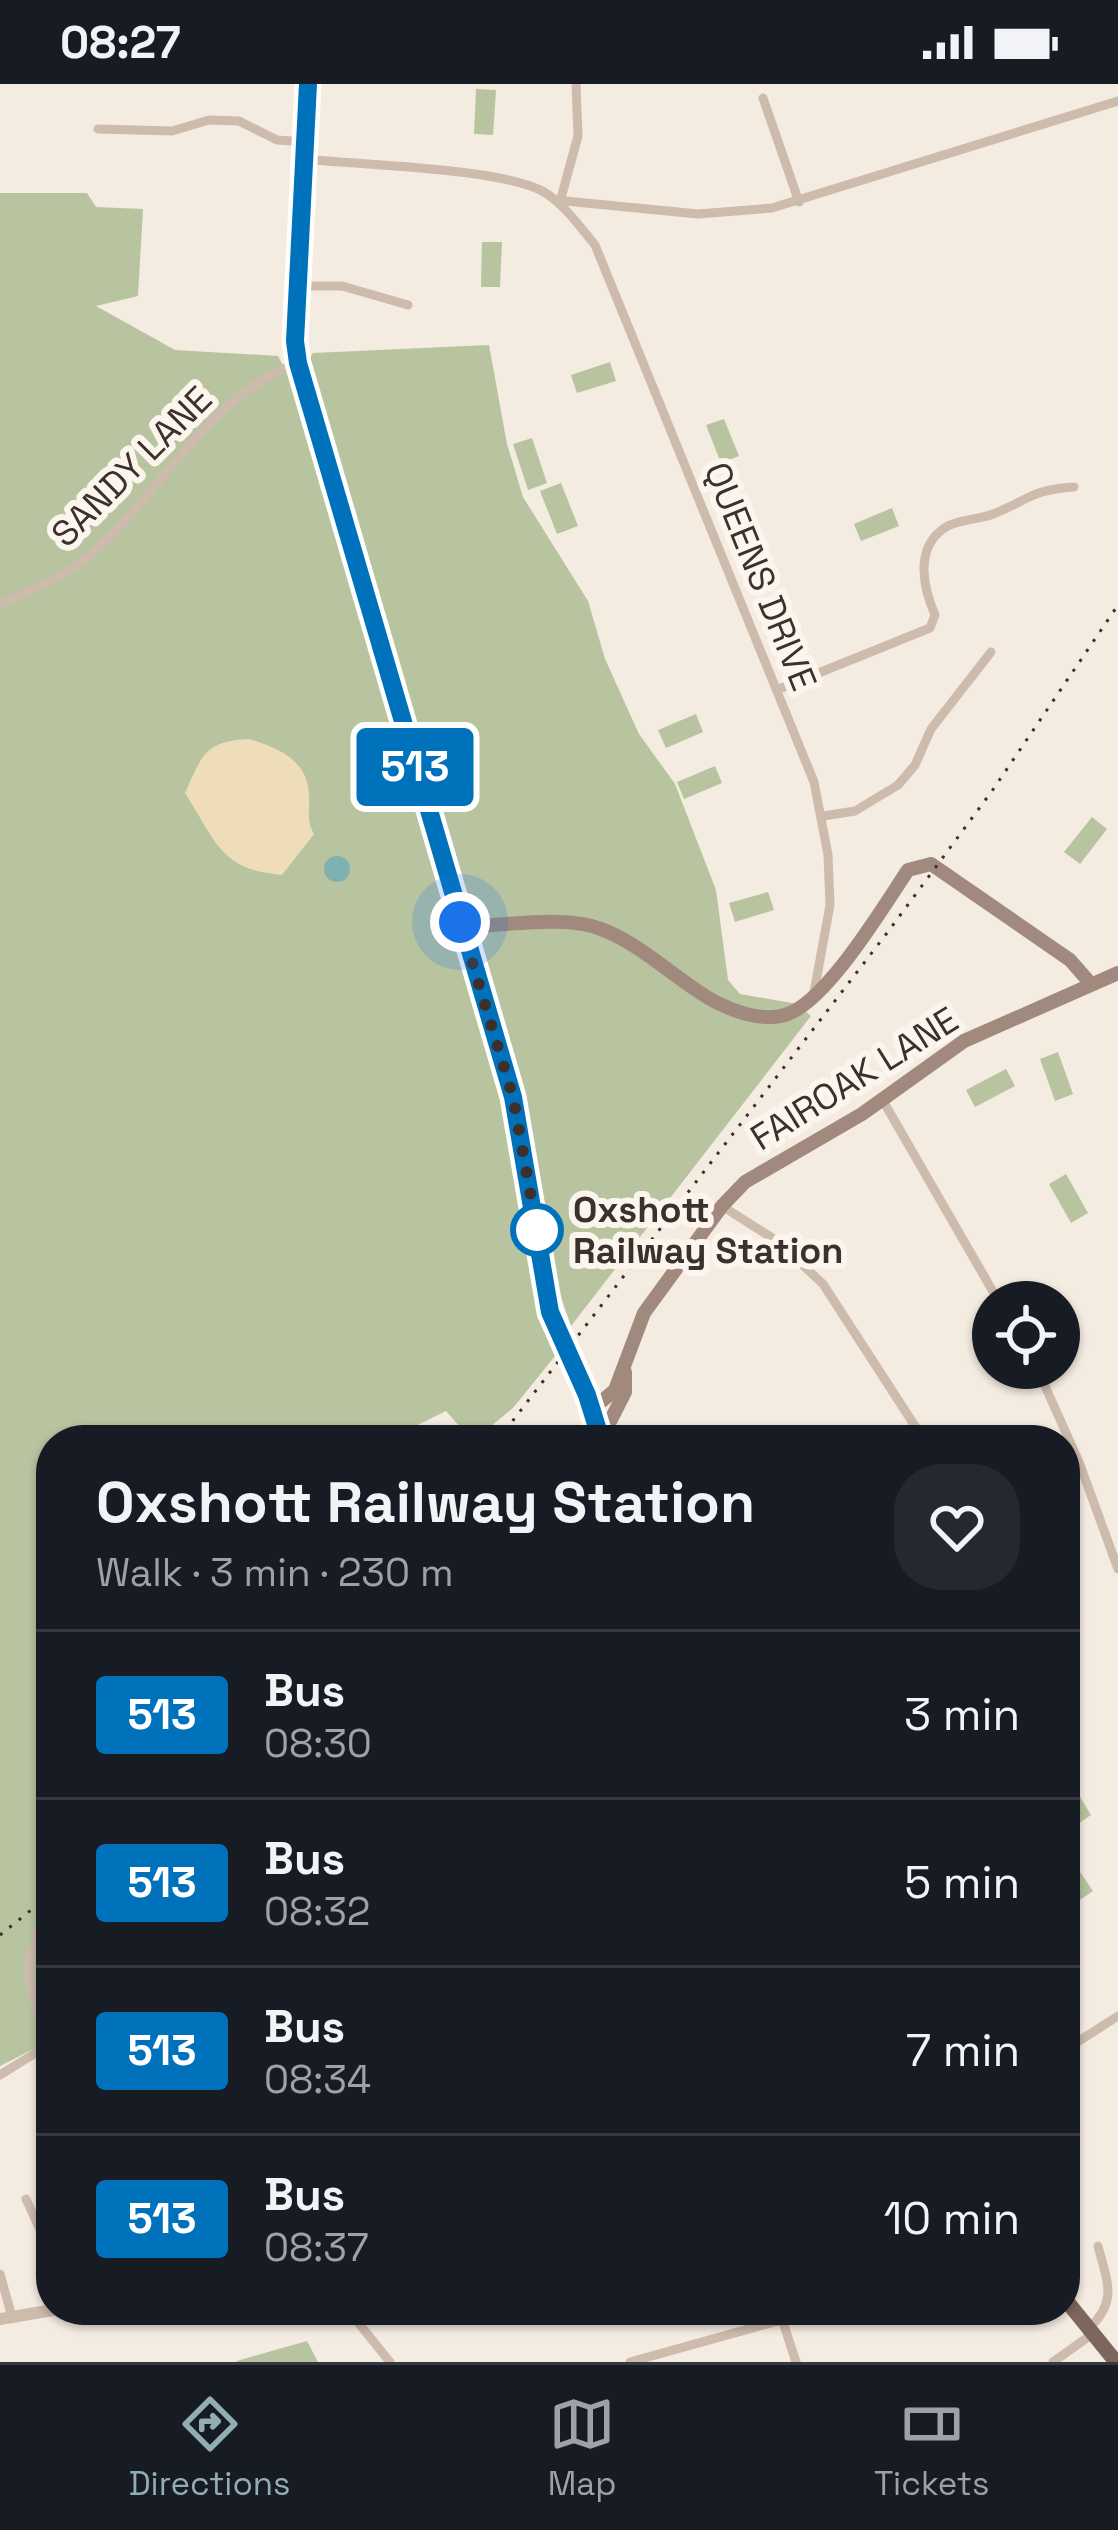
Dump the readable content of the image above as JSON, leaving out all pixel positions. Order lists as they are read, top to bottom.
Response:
{
  "streets": {
    "main road": ["FAIROAK LANE"],
    "street": ["SANDY LANE", "QUEENS DRIVE"]
  },
  "places": ["Oxshott Railway Station"],
  "lines": ["bus line 513"],
  "page": {
    "status": "08:27",
    "on_map": "513",
    "heading": ["Oxshott Railway Station", "Walk · 3 min · 230 m"],
    "list": [
      {
        "mark": "513",
        "name": "Bus",
        "note": "08:30",
        "value": "3 min"
      },
      {
        "mark": "513",
        "name": "Bus",
        "note": "08:32",
        "value": "5 min"
      },
      {
        "mark": "513",
        "name": "Bus",
        "note": "08:34",
        "value": "7 min"
      },
      {
        "mark": "513",
        "name": "Bus",
        "note": "08:37",
        "value": "10 min"
      }
    ],
    "tabs": ["Directions", "Map", "Tickets"]
  }
}
